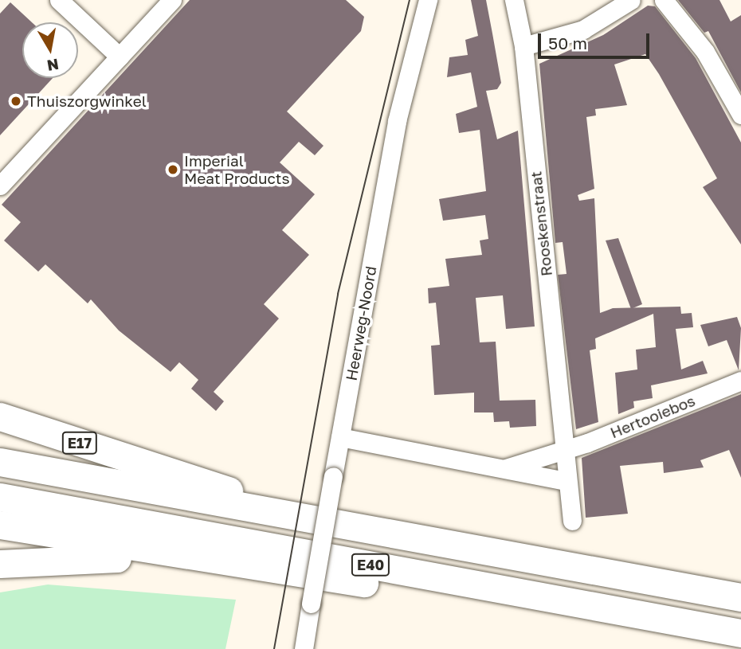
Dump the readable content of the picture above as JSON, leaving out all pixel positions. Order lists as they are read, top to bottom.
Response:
{
  "streets": {
    "highway": ["E17", "E40"],
    "street": ["Rooskenstraat", "Heerweg-Noord", "Hertooiebos"]
  },
  "crossings": [
    ["Rooskenstraat", "Hertooiebos"],
    ["E17", "E40"]
  ],
  "places": ["Thuiszorgwinkel", "Imperial Meat Products"],
  "scale_bar": "50 m",
  "north": "bottom"
}
